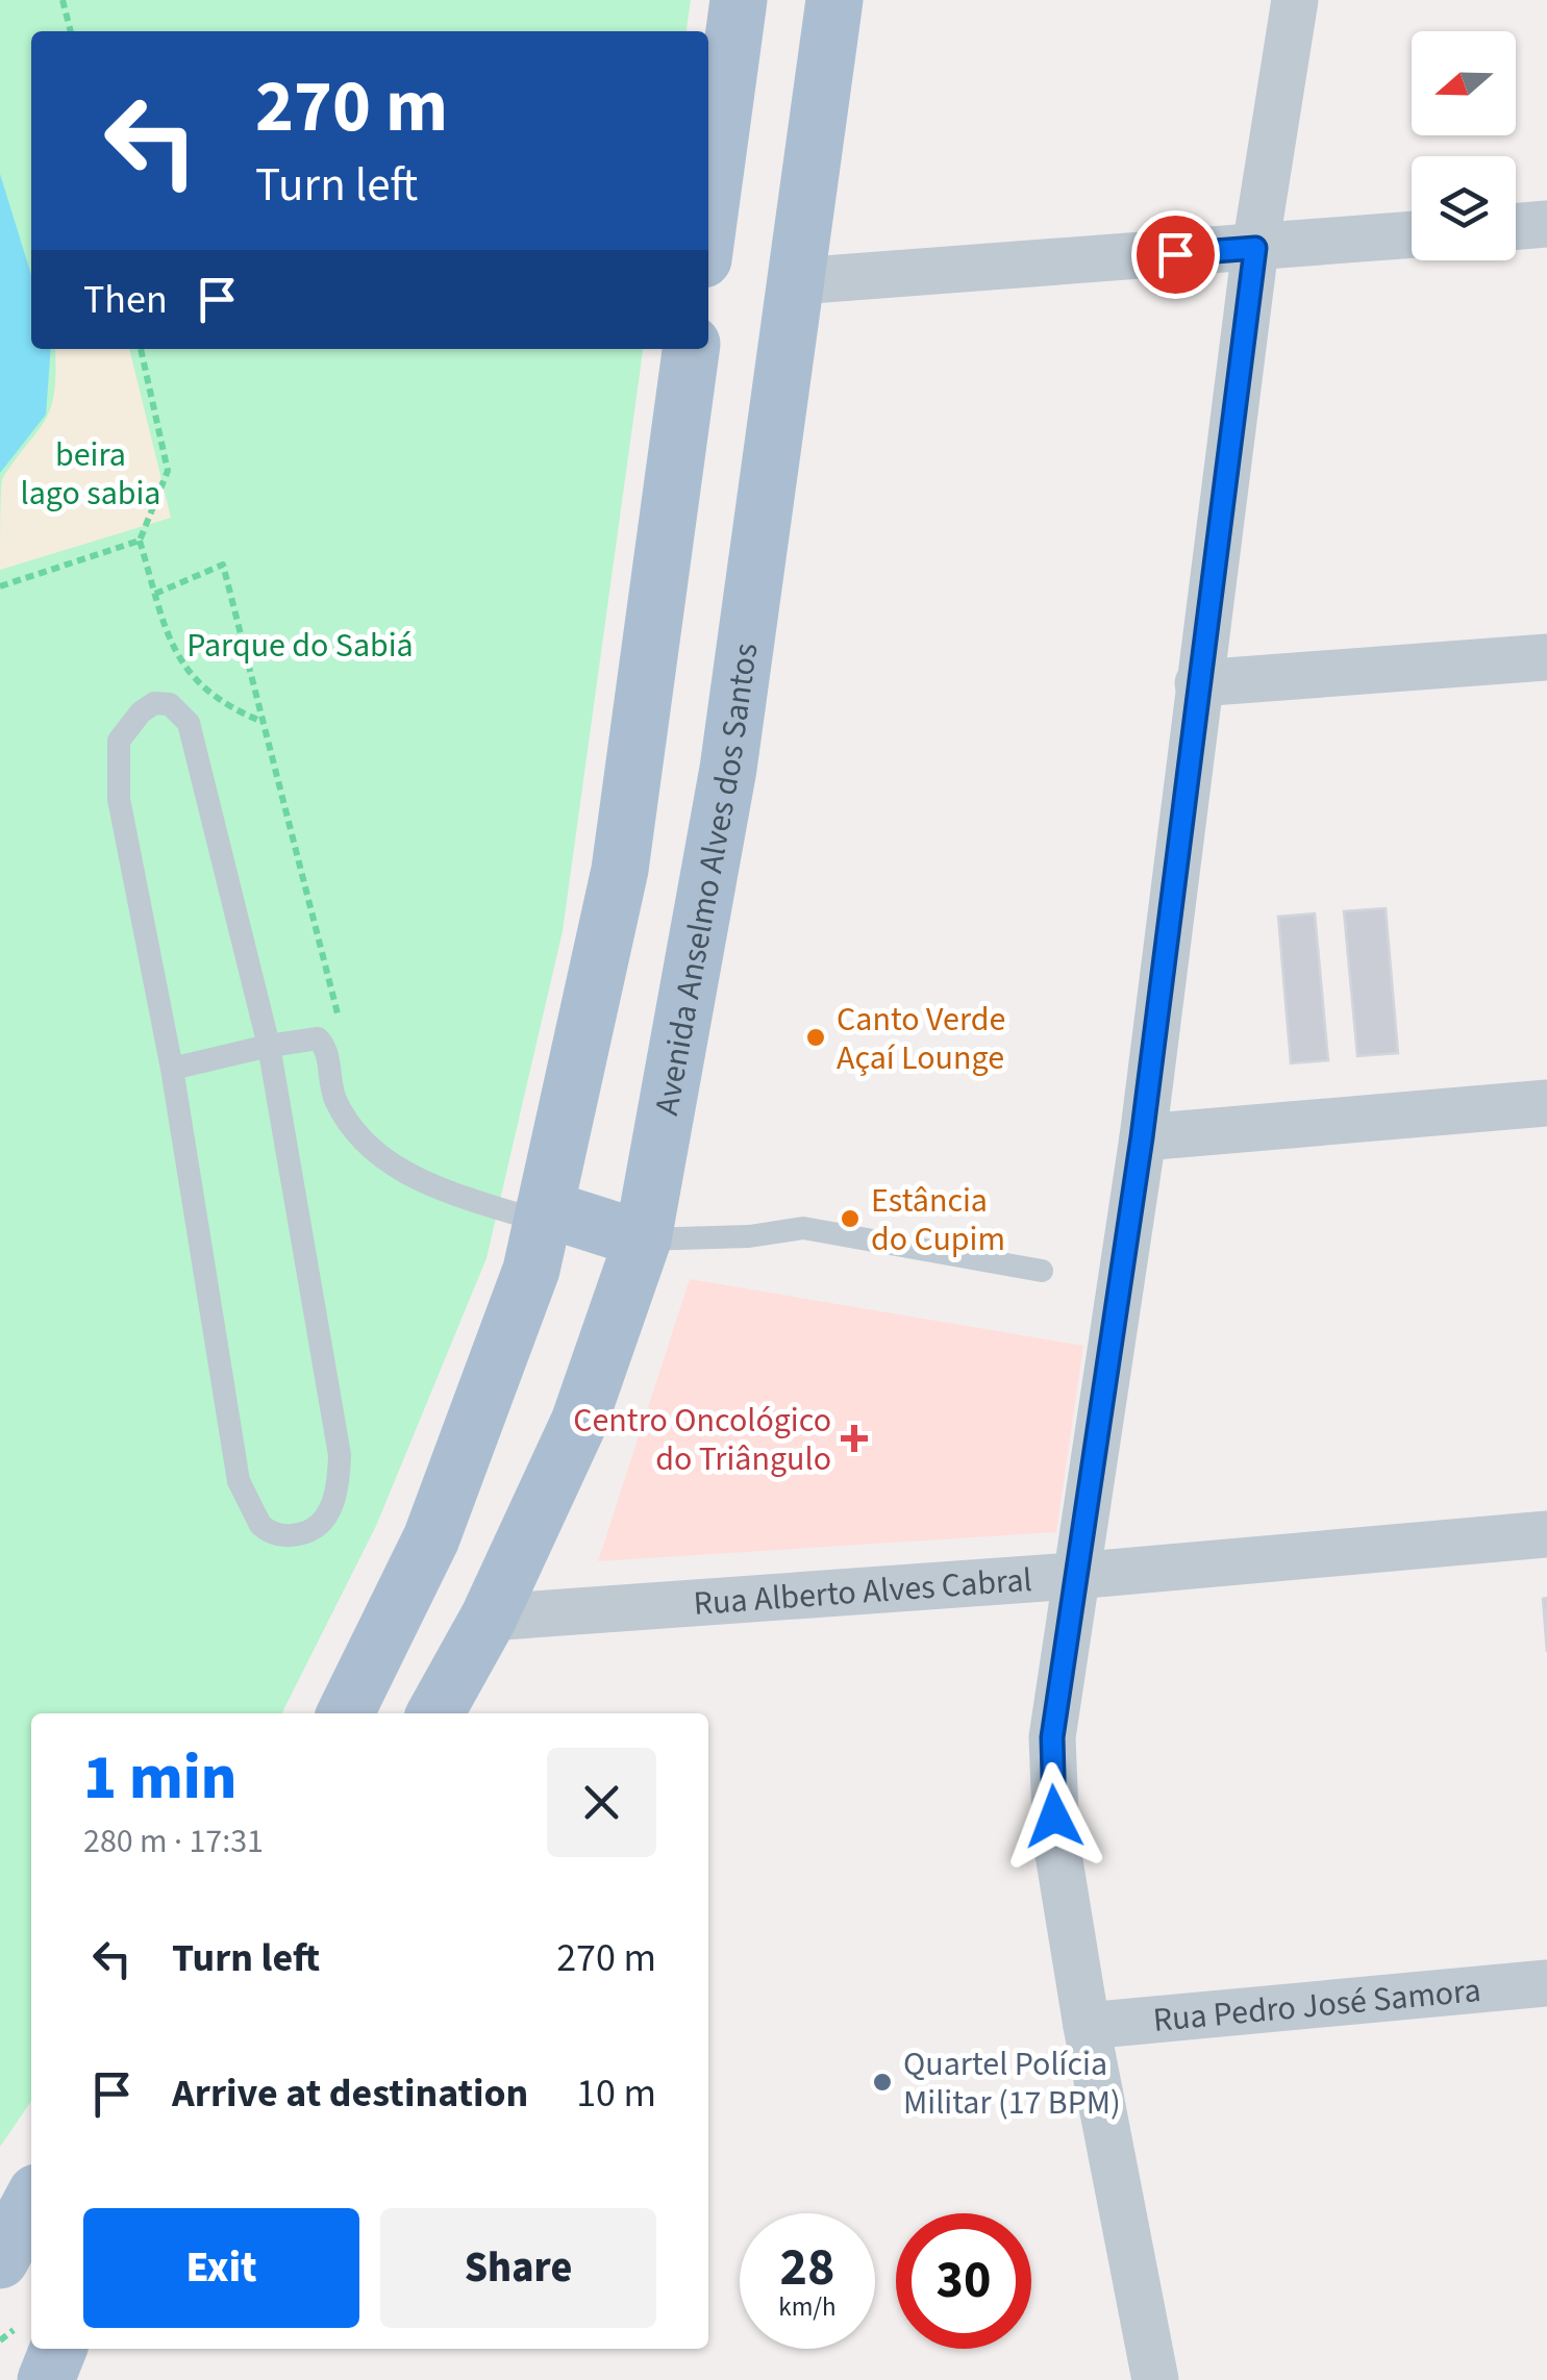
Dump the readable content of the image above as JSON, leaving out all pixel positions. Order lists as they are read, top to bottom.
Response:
{
  "streets": {
    "main road": ["Avenida Anselmo Alves dos Santos"],
    "street": ["Rua Alberto Alves Cabral", "Rua Pedro José Samora"]
  },
  "crossings": [
    ["Avenida Anselmo Alves dos Santos", "Rua Alberto Alves Cabral"]
  ],
  "parks": ["beira lago sabia", "Parque do Sabiá"],
  "places": {
    "other": ["Canto Verde Açaí Lounge", "Estância do Cupim", "Quartel Polícia Militar (17 BPM)"],
    "health": ["Centro Oncológico do Triângulo"]
  },
  "north": "left",
  "page": {
    "turn": ["270 m", "Turn left"],
    "then": "Then",
    "heading": ["1 min", "280 m · 17:31"],
    "list": [
      {
        "name": "Turn left",
        "value": "270 m"
      },
      {
        "name": "Arrive at destination",
        "value": "10 m"
      }
    ],
    "buttons": ["Exit", "Share"],
    "speed": "28 km/h",
    "limit": "30"
  }
}
